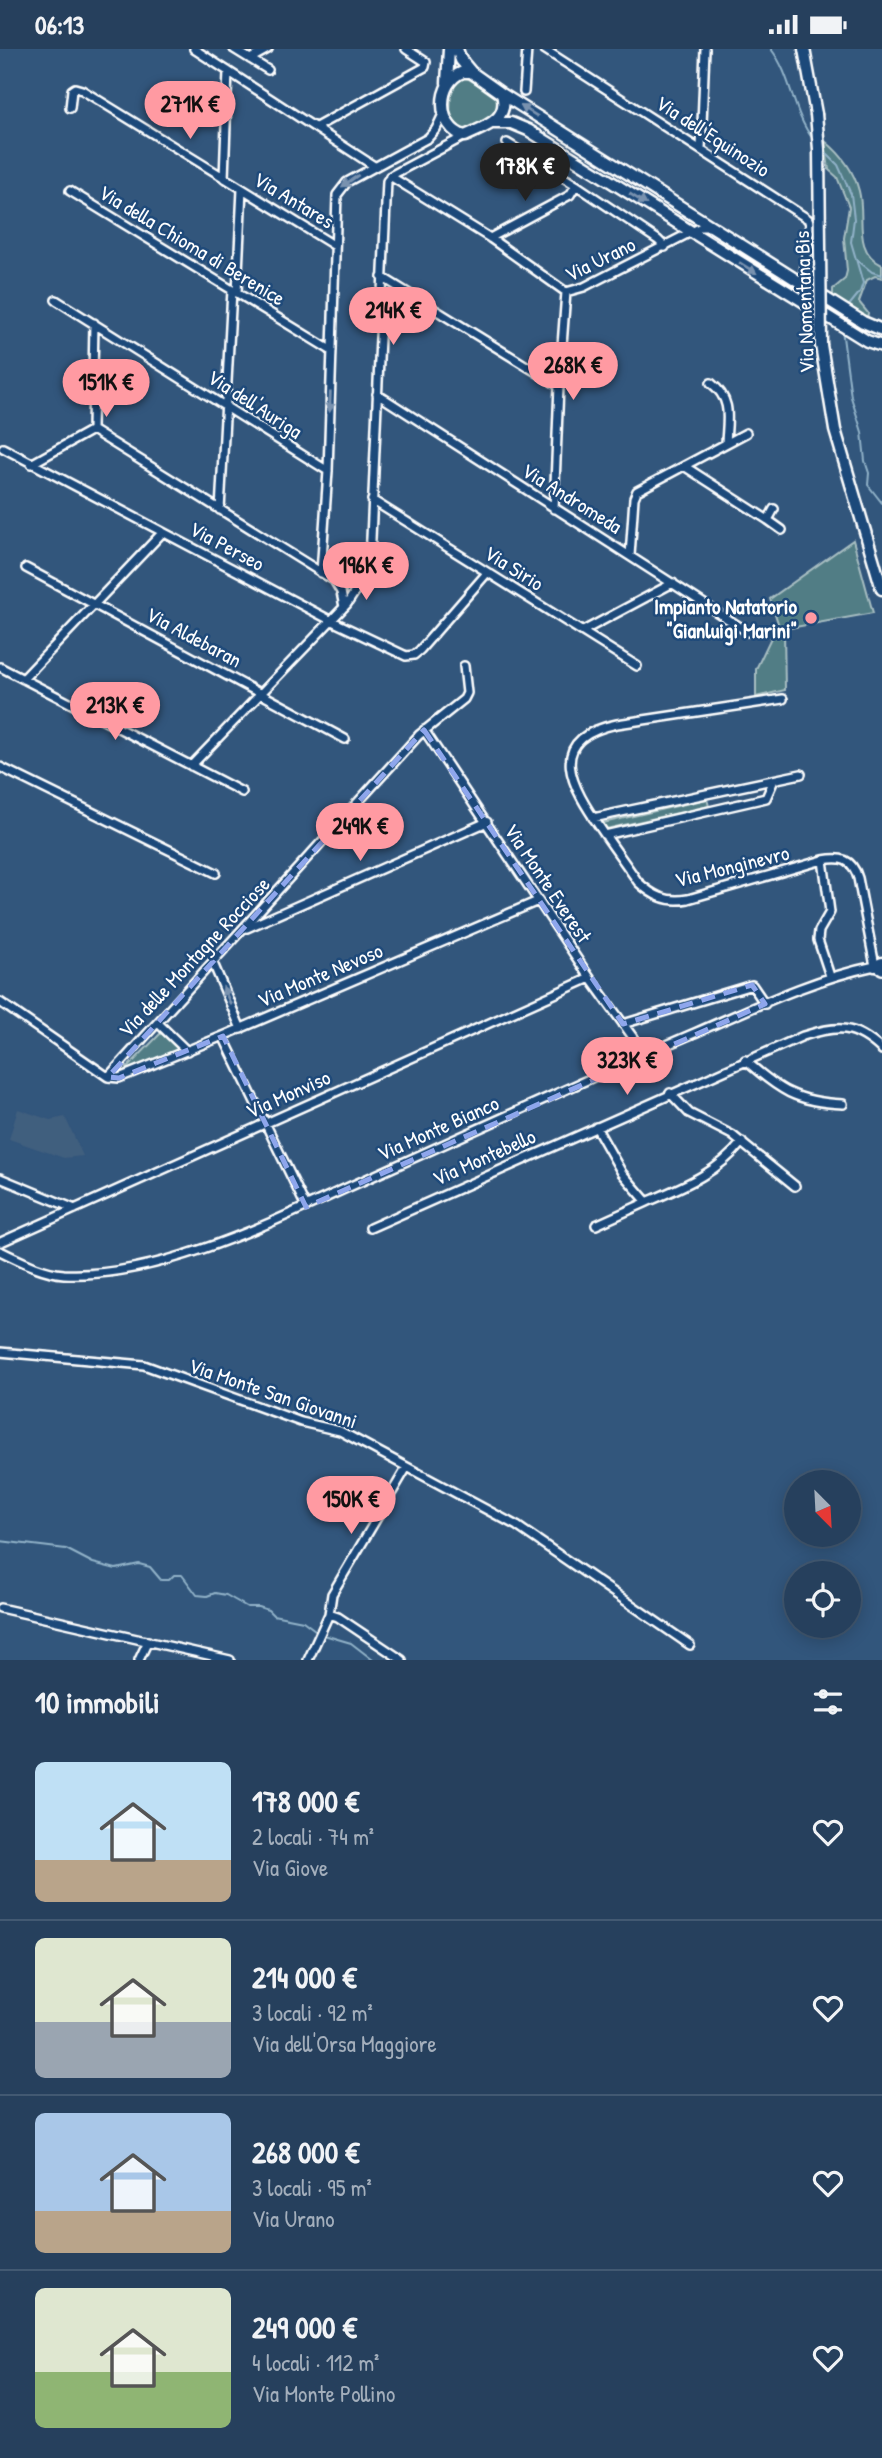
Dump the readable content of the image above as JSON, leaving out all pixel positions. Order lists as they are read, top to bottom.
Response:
{
  "streets": {
    "street": [
      "Via dell'Equinozio",
      "Via Antares",
      "Via della Chioma di Berenice",
      "Via Urano",
      "Via Nomentana Bis",
      "Via dell'Auriga",
      "Via Andromeda",
      "Via Perseo",
      "Via Sirio",
      "Via Aldebaran",
      "Via Monginevro",
      "Via Monte Everest",
      "Via delle Montagne Rocciose",
      "Via Monte Nevoso",
      "Via Monviso",
      "Via Monte Bianco",
      "Via Montebello",
      "Via Monte San Giovanni"
    ]
  },
  "crossings": [
    ["Via Urano", "Via Andromeda"],
    ["Via Perseo", "Via Sirio"],
    ["Via Monginevro", "Via Monte Bianco"],
    ["Via Monte Everest", "Via delle Montagne Rocciose"],
    ["Via Monte Everest", "Via Monte Nevoso"],
    ["Via Monte Everest", "Via Monviso"],
    ["Via Monte Everest", "Via Monte Bianco"],
    ["Via delle Montagne Rocciose", "Via Monte Nevoso"],
    ["Via Monviso", "Via Monte Bianco"]
  ],
  "places": ["Impianto Natatorio \"Gianluigi Marini\""],
  "north": "bottom right",
  "page": {
    "status": "06:13",
    "price": [
      "271K €",
      "178K €",
      "214K €",
      "268K €",
      "151K €",
      "196K €",
      "213K €",
      "249K €",
      "323K €",
      "150K €"
    ],
    "heading": "10 immobili",
    "list": [
      {
        "name": "178 000 €",
        "note": "2 locali · 74 m² · Via Giove"
      },
      {
        "name": "214 000 €",
        "note": "3 locali · 92 m² · Via dell'Orsa Maggiore"
      },
      {
        "name": "268 000 €",
        "note": "3 locali · 95 m² · Via Urano"
      },
      {
        "name": "249 000 €",
        "note": "4 locali · 112 m² · Via Monte Pollino"
      }
    ]
  }
}
